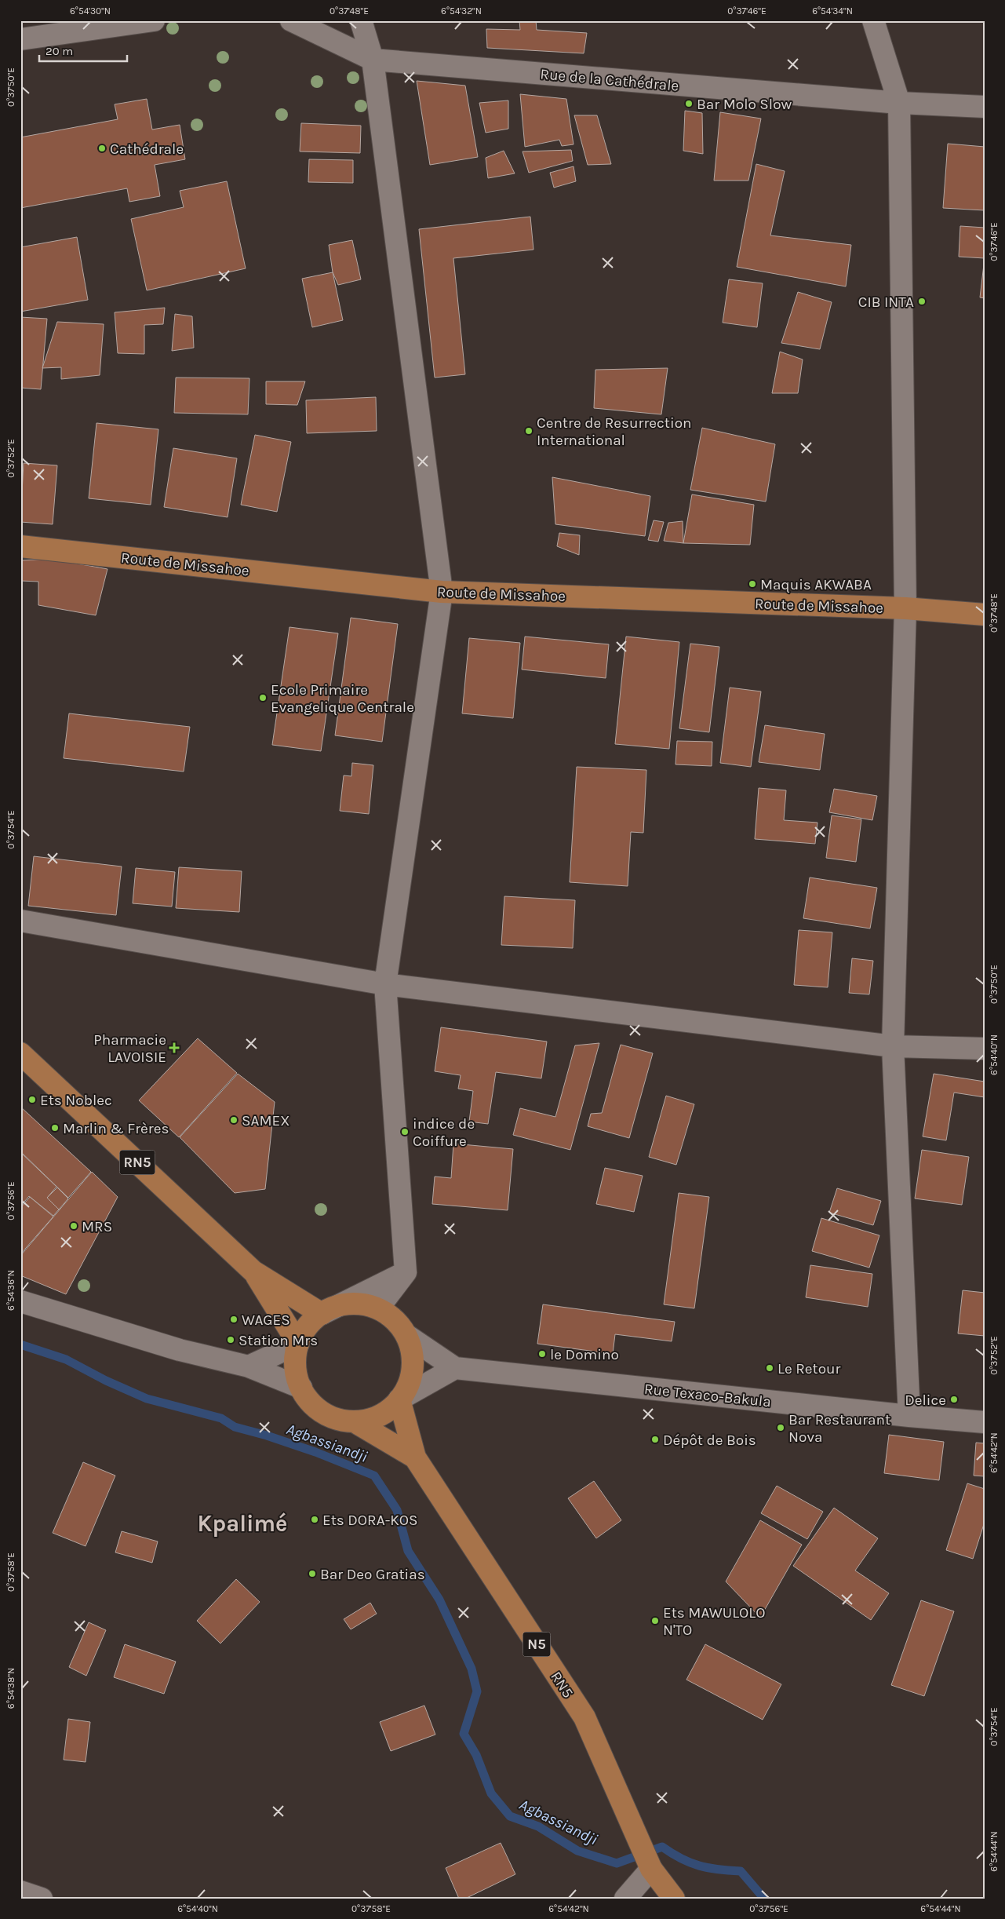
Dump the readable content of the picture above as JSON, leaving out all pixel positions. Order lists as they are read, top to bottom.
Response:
{
  "streets": {
    "main road": ["Route de Missahoe", "RN5", "N5"],
    "street": ["Rue de la Cathédrale", "Rue Texaco-Bakula"]
  },
  "crossings": [
    ["RN5", "Rue Texaco-Bakula"],
    ["RN5", "N5"]
  ],
  "districts": ["Kpalimé"],
  "water": ["Agbassiandji"],
  "places": {
    "other": [
      "Bar Molo Slow",
      "Cathédrale",
      "CIB INTA",
      "Centre de Resurrection International",
      "Maquis AKWABA",
      "Ecole Primaire Evangelique Centrale",
      "Ets Noblec",
      "SAMEX",
      "Marlin & Frères",
      "indice de Coiffure",
      "MRS",
      "WAGES",
      "Station Mrs",
      "le Domino",
      "Le Retour",
      "Delice",
      "Bar Restaurant Nova",
      "Dépôt de Bois",
      "Ets DORA-KOS",
      "Bar Deo Gratias",
      "Ets MAWULOLO N'TO"
    ],
    "health": ["Pharmacie LAVOISIE"]
  },
  "scale_bar": "20 m",
  "coordinates": [
    "6°54'30\"N",
    "0°37'48\"E",
    "6°54'32\"N",
    "0°37'46\"E",
    "6°54'34\"N",
    "0°37'50\"E",
    "0°37'52\"E",
    "0°37'54\"E",
    "6°54'40\"N",
    "0°37'56\"E",
    "6°54'36\"N",
    "6°54'42\"N",
    "0°37'58\"E",
    "6°54'38\"N",
    "6°54'44\"N"
  ]
}
